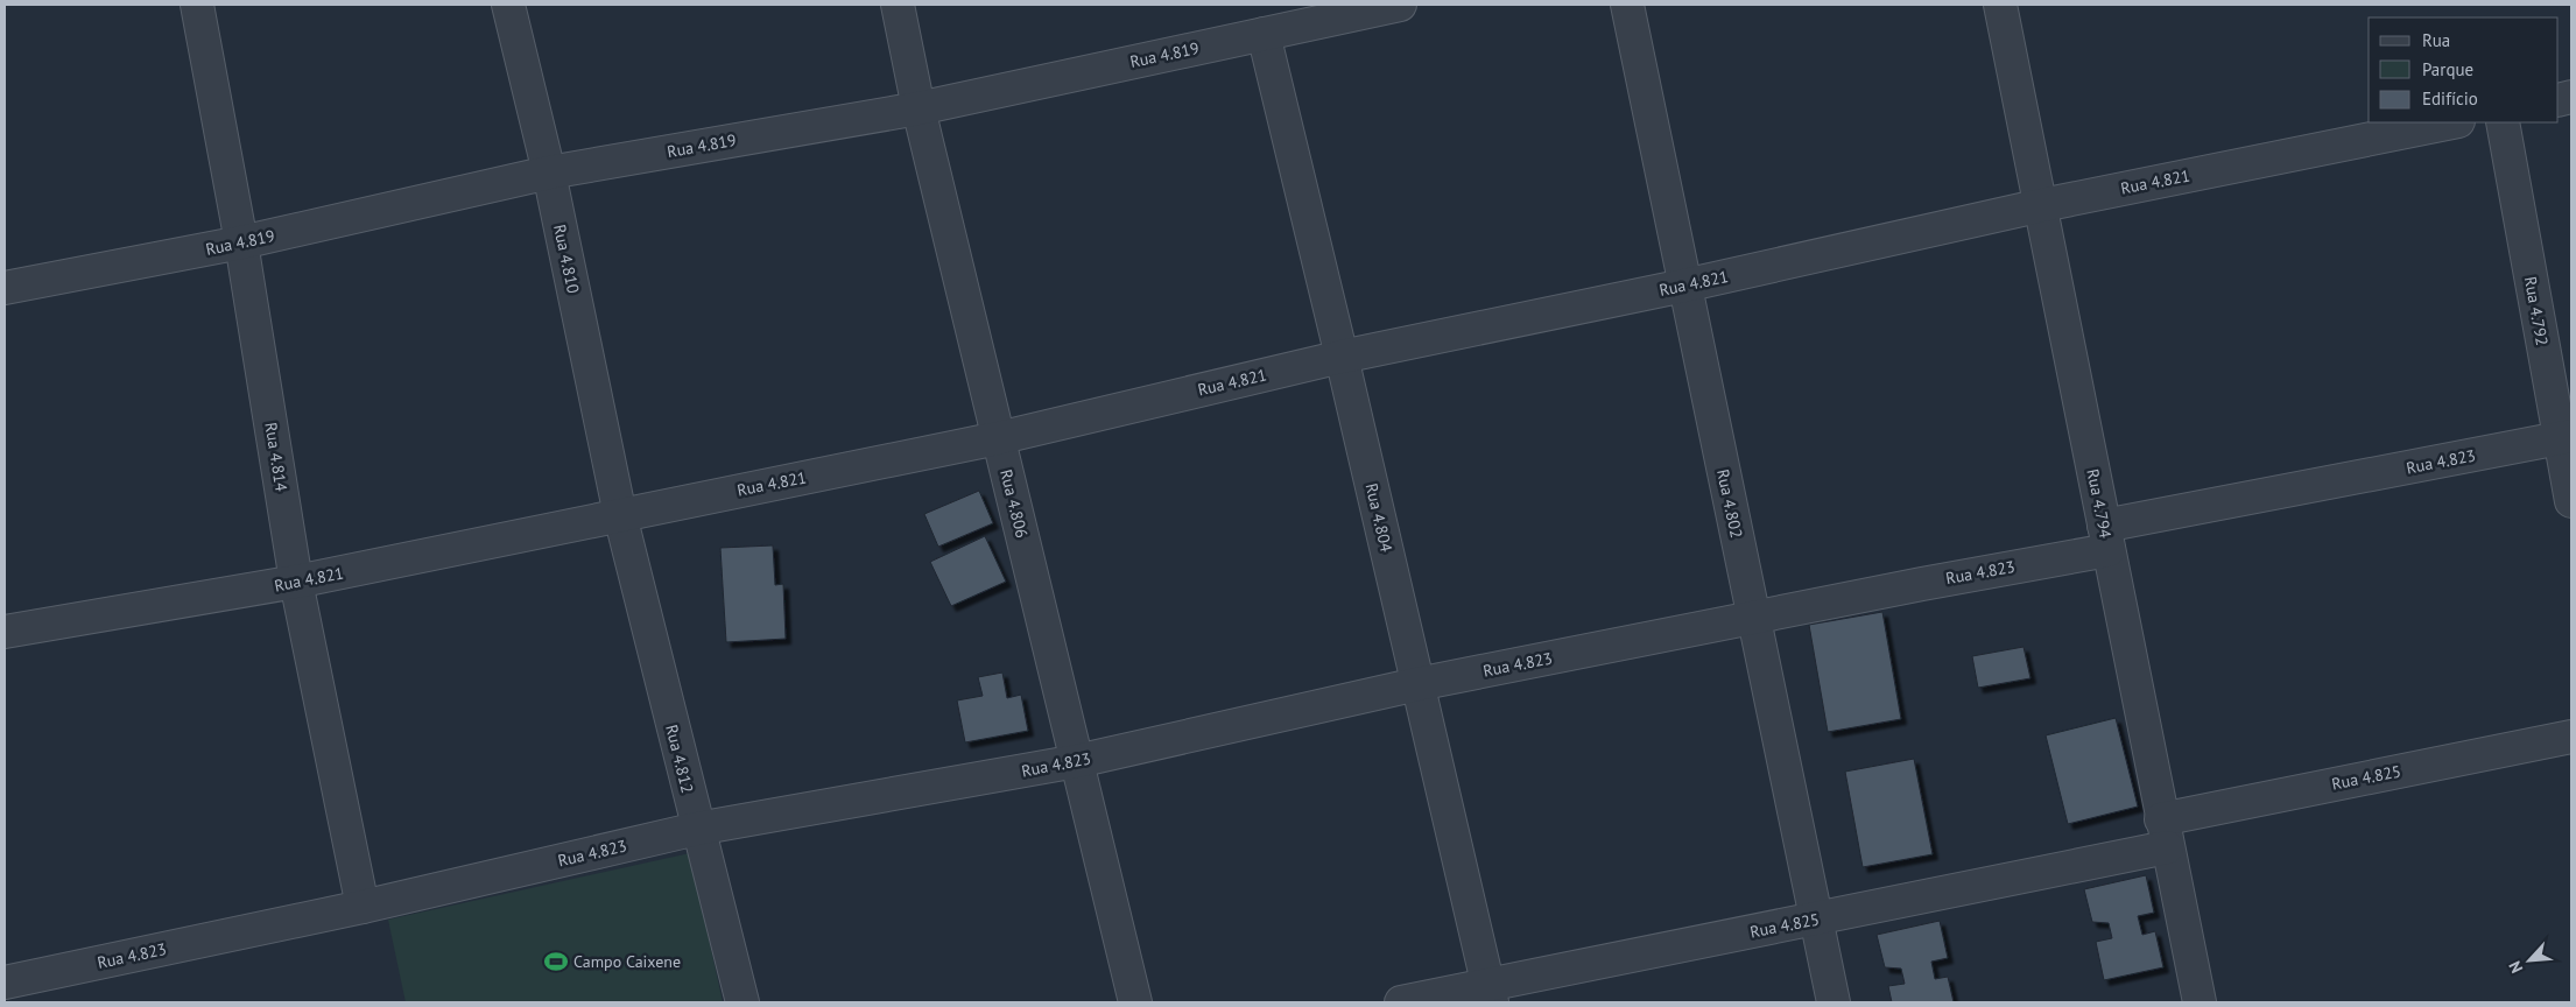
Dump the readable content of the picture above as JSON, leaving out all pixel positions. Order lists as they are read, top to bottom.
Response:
{
  "streets": {
    "street": [
      "Rua 4.819",
      "Rua 4.821",
      "Rua 4.810",
      "Rua 4.792",
      "Rua 4.814",
      "Rua 4.823",
      "Rua 4.806",
      "Rua 4.802",
      "Rua 4.794",
      "Rua 4.804",
      "Rua 4.812",
      "Rua 4.825"
    ]
  },
  "crossings": [
    ["Rua 4.819", "Rua 4.810"],
    ["Rua 4.819", "Rua 4.814"],
    ["Rua 4.819", "Rua 4.806"],
    ["Rua 4.819", "Rua 4.804"],
    ["Rua 4.821", "Rua 4.810"],
    ["Rua 4.821", "Rua 4.814"],
    ["Rua 4.821", "Rua 4.806"],
    ["Rua 4.821", "Rua 4.802"],
    ["Rua 4.821", "Rua 4.794"],
    ["Rua 4.821", "Rua 4.804"],
    ["Rua 4.821", "Rua 4.812"],
    ["Rua 4.810", "Rua 4.812"],
    ["Rua 4.792", "Rua 4.823"],
    ["Rua 4.814", "Rua 4.823"],
    ["Rua 4.823", "Rua 4.806"],
    ["Rua 4.823", "Rua 4.802"],
    ["Rua 4.823", "Rua 4.794"],
    ["Rua 4.823", "Rua 4.804"],
    ["Rua 4.823", "Rua 4.812"],
    ["Rua 4.802", "Rua 4.825"],
    ["Rua 4.794", "Rua 4.825"],
    ["Rua 4.804", "Rua 4.825"]
  ],
  "places": {
    "sports": ["Campo Caixene"]
  },
  "legend": ["Rua", "Parque", "Edifício"],
  "north": "bottom left"
}
